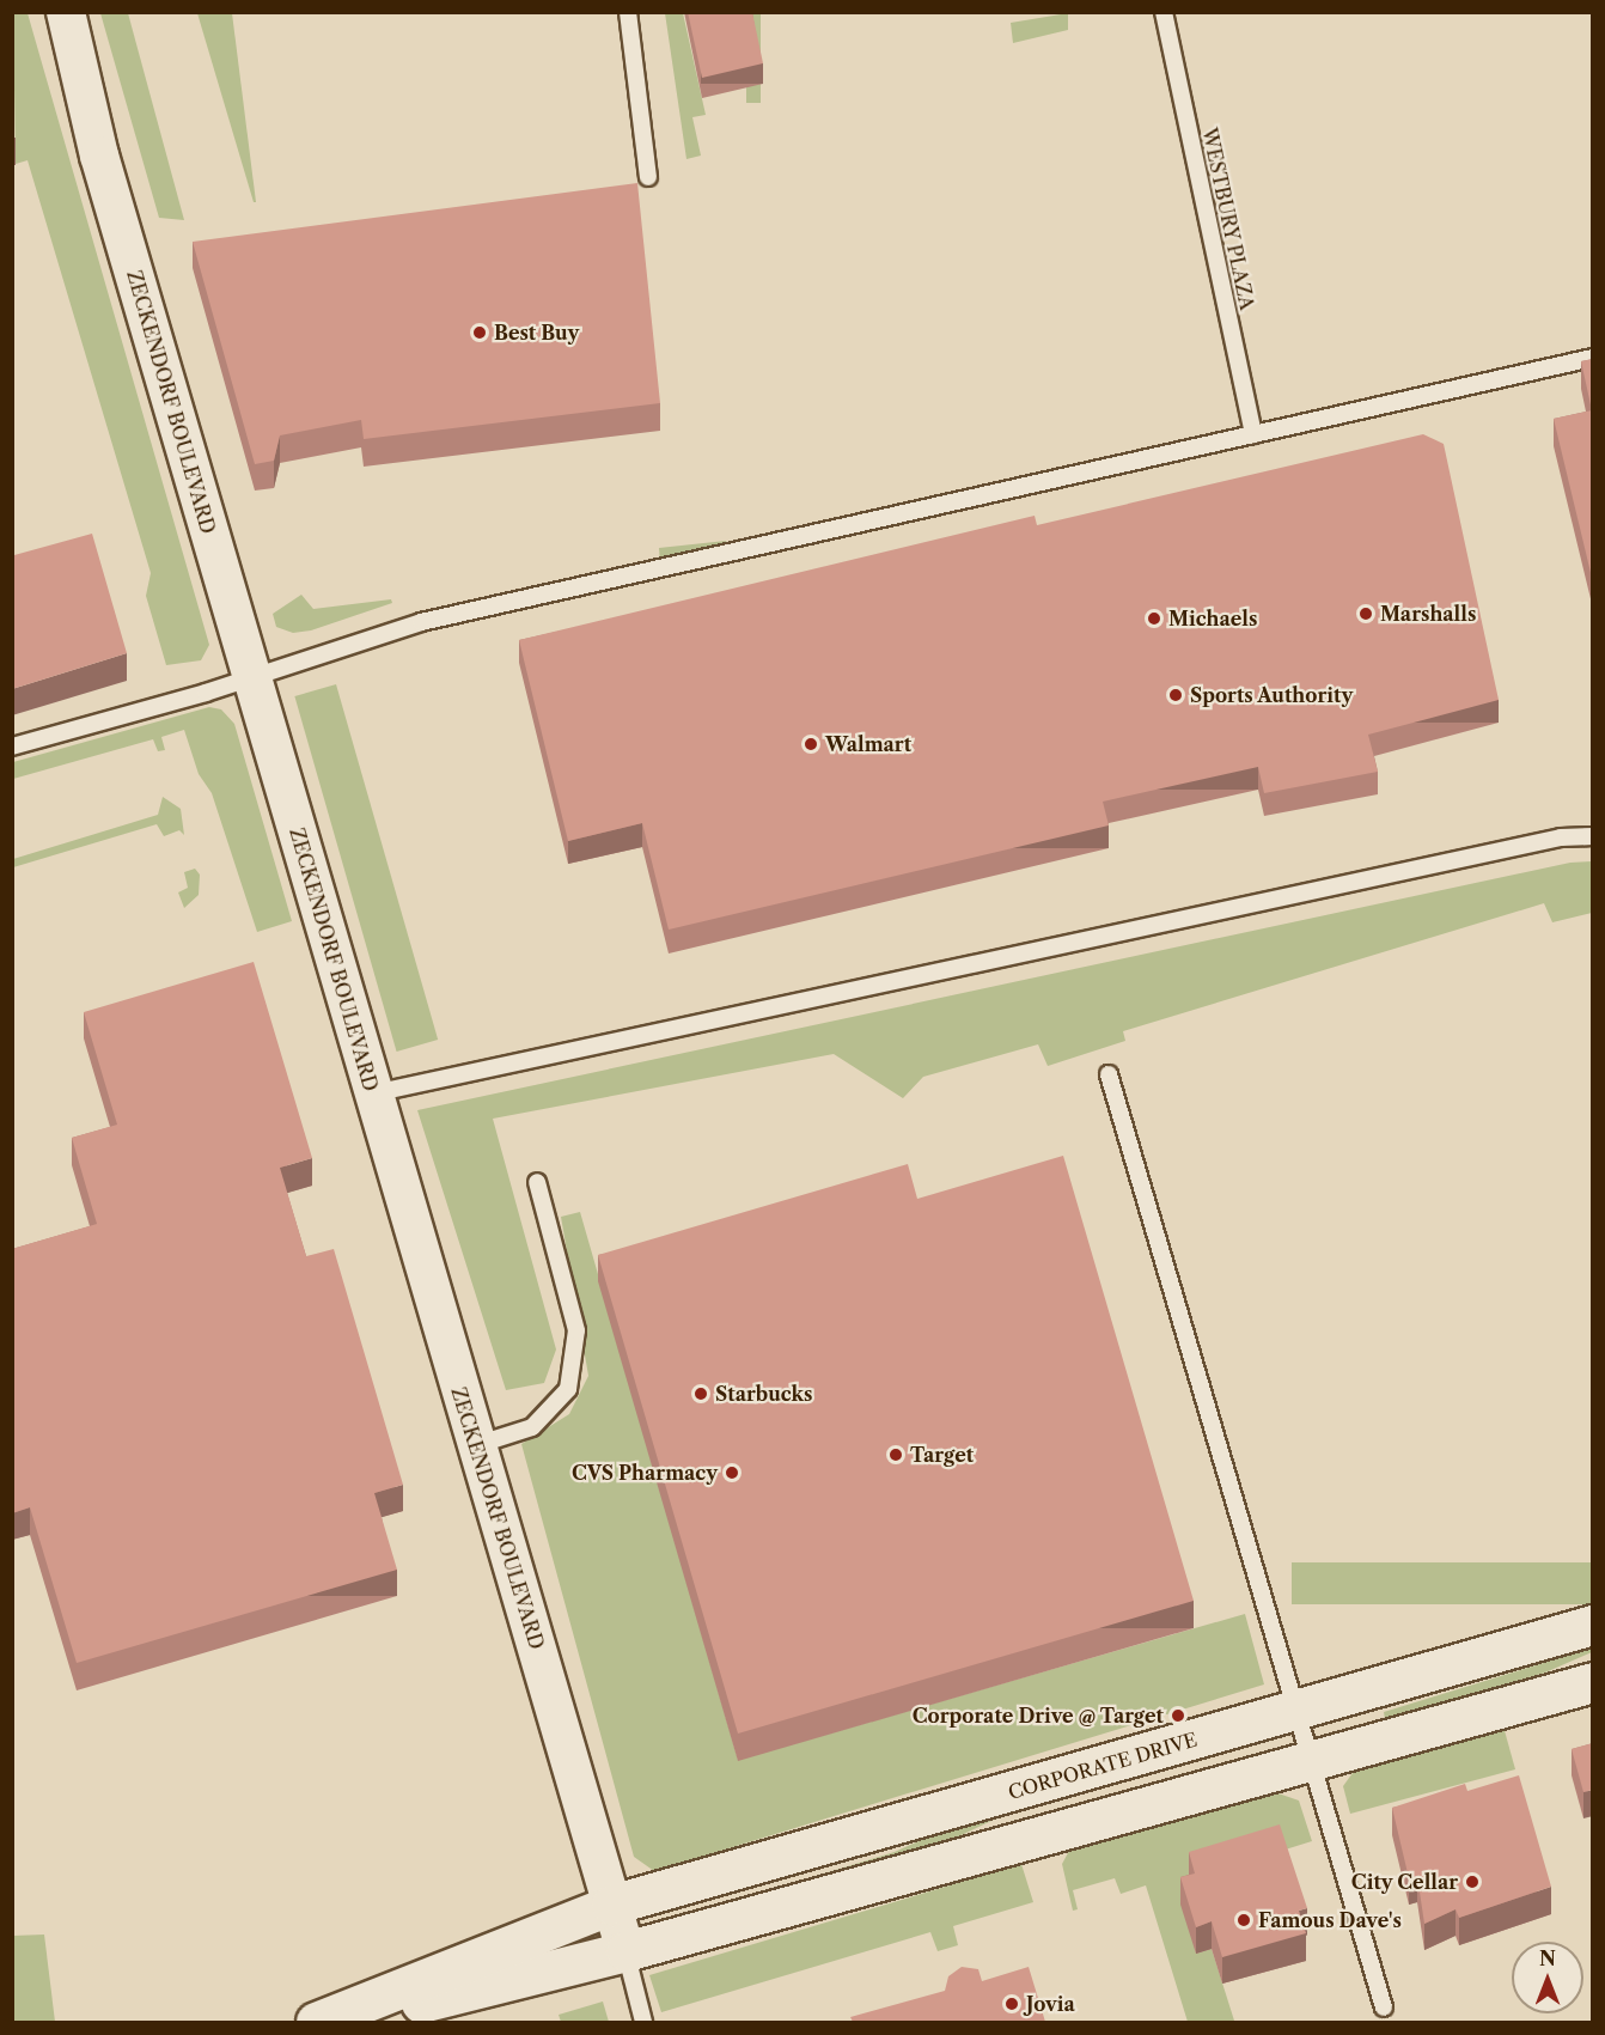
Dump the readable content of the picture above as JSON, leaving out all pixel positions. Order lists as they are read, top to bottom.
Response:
{
  "streets": {
    "main road": ["CORPORATE DRIVE"],
    "street": ["ZECKENDORF BOULEVARD"],
    "lane": ["WESTBURY PLAZA"]
  },
  "crossings": [
    ["ZECKENDORF BOULEVARD", "CORPORATE DRIVE"]
  ],
  "places": [
    "Best Buy",
    "Marshalls",
    "Michaels",
    "Sports Authority",
    "Walmart",
    "Starbucks",
    "Target",
    "CVS Pharmacy",
    "Corporate Drive @ Target",
    "City Cellar",
    "Famous Dave's",
    "Jovia"
  ],
  "north": "top"
}
